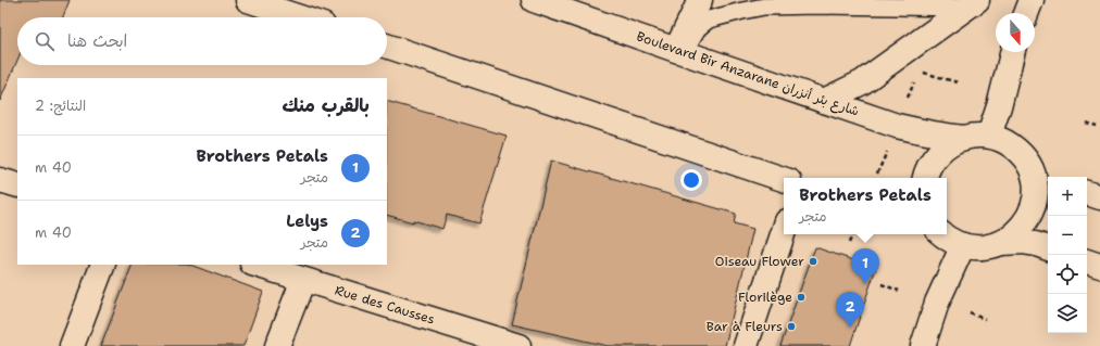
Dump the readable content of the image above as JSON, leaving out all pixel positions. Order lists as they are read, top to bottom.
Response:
{
  "streets": {
    "main road": ["Boulevard Bir Anzarane شارع بئر أنزران", "Rue des Causses"]
  },
  "places": ["Oiseau Flower", "Florilège", "Bar à Fleurs"],
  "north": "bottom",
  "page": {
    "search": "ابحث هنا",
    "heading": ["بالقرب منك", "النتائج: 2"],
    "list": [
      {
        "mark": "1",
        "name": "Brothers Petals",
        "note": "متجر",
        "value": "40 m"
      },
      {
        "mark": "2",
        "name": "Lelys",
        "note": "متجر",
        "value": "40 m"
      }
    ],
    "map_buttons": ["+", "−"],
    "popup": ["Brothers Petals", "متجر"],
    "pins": ["1", "2"]
  }
}
